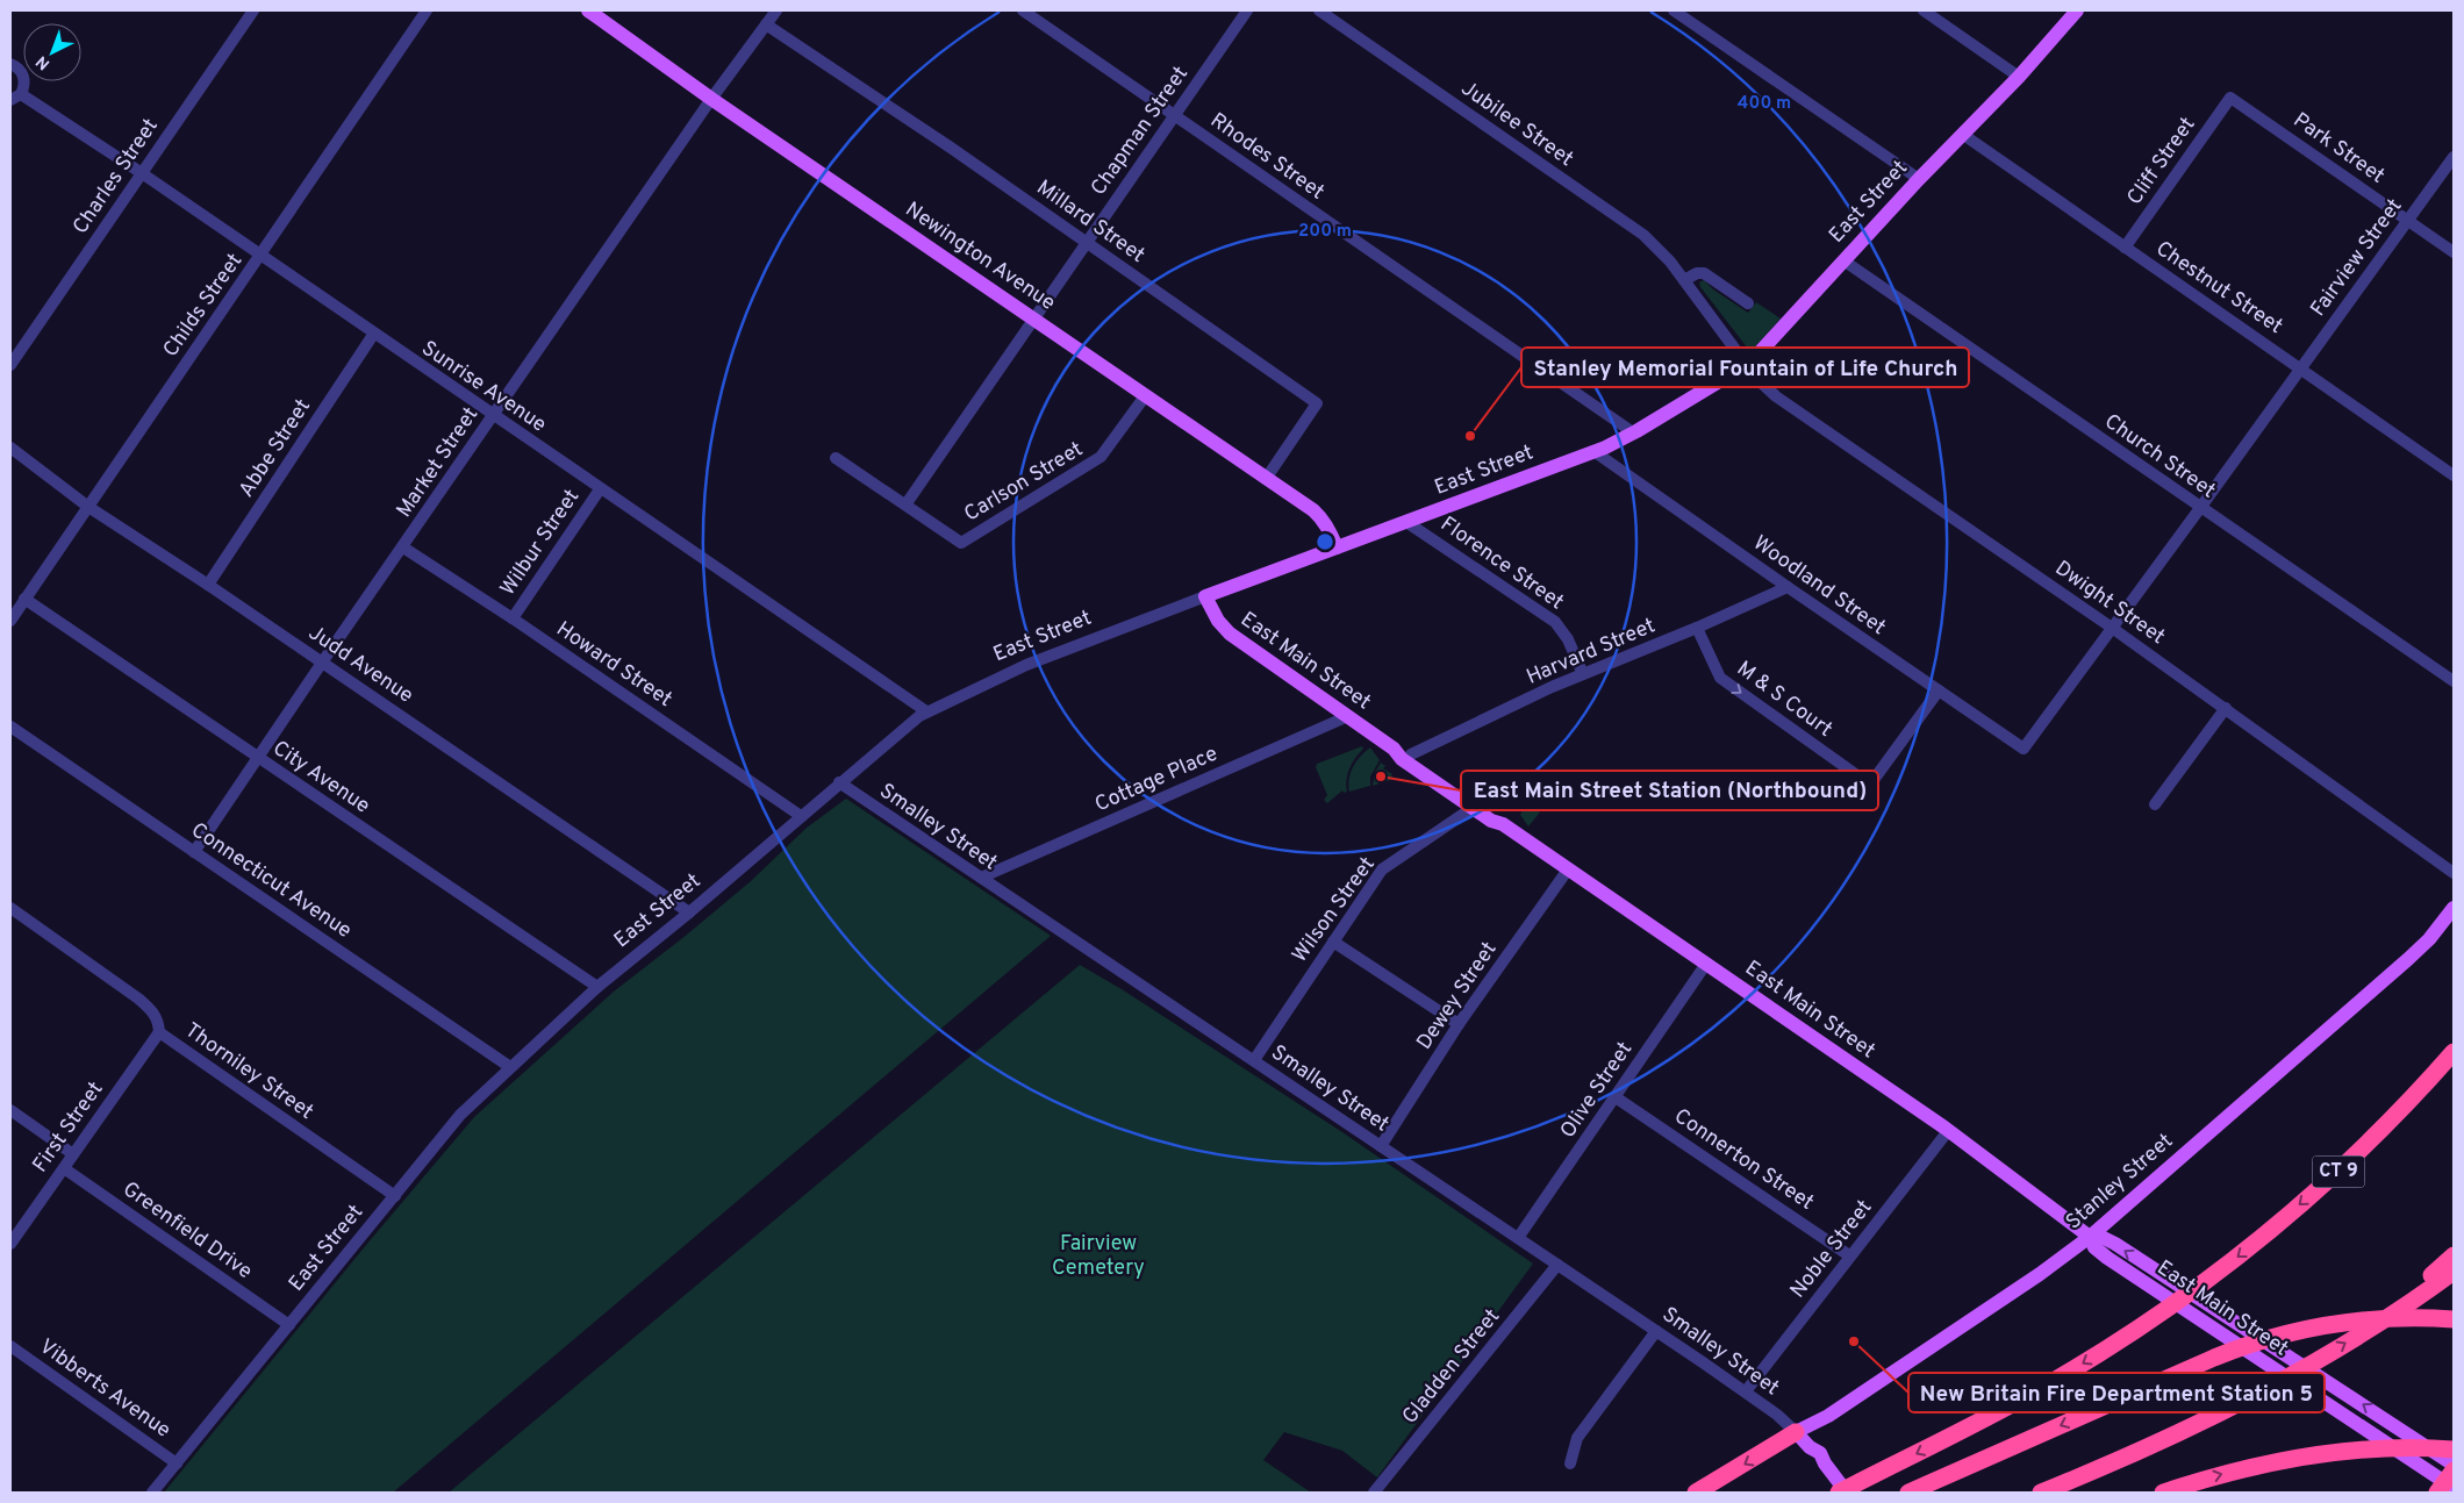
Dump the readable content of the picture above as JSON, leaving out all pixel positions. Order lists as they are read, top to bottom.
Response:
{
  "streets": {
    "highway": ["CT 9"],
    "main road": [
      "East Street",
      "Newington Avenue",
      "East Main Street",
      "Stanley Street"
    ],
    "street": [
      "Jubilee Street",
      "Chapman Street",
      "Park Street",
      "Rhodes Street",
      "Cliff Street",
      "Charles Street",
      "Millard Street",
      "Fairview Street",
      "Chestnut Street",
      "Childs Street",
      "Sunrise Avenue",
      "Abbe Street",
      "Church Street",
      "Market Street",
      "Carlson Street",
      "Wilbur Street",
      "Florence Street",
      "Woodland Street",
      "Dwight Street",
      "Harvard Street",
      "Judd Avenue",
      "Howard Street",
      "M & S Court",
      "City Avenue",
      "Cottage Place",
      "Smalley Street",
      "Connecticut Avenue",
      "Wilson Street",
      "Dewey Street",
      "Thorniley Street",
      "Olive Street",
      "First Street",
      "Connerton Street",
      "Greenfield Drive",
      "Noble Street",
      "Gladden Street",
      "Vibberts Avenue"
    ]
  },
  "crossings": [
    ["Jubilee Street", "East Street"],
    ["Jubilee Street", "Dwight Street"],
    ["Chapman Street", "Rhodes Street"],
    ["Chapman Street", "Millard Street"],
    ["Chapman Street", "Newington Avenue"],
    ["Chapman Street", "Carlson Street"],
    ["Park Street", "Cliff Street"],
    ["Park Street", "Fairview Street"],
    ["Rhodes Street", "East Street"],
    ["Cliff Street", "Chestnut Street"],
    ["Charles Street", "Sunrise Avenue"],
    ["East Street", "Newington Avenue"],
    ["East Street", "Chestnut Street"],
    ["East Street", "Sunrise Avenue"],
    ["East Street", "Church Street"],
    ["East Street", "Florence Street"],
    ["East Street", "Woodland Street"],
    ["East Street", "Dwight Street"],
    ["East Street", "East Main Street"],
    ["East Street", "Judd Avenue"],
    ["East Street", "Howard Street"],
    ["East Street", "City Avenue"],
    ["East Street", "Smalley Street"],
    ["East Street", "Connecticut Avenue"],
    ["East Street", "Thorniley Street"],
    ["East Street", "Greenfield Drive"],
    ["East Street", "Vibberts Avenue"],
    ["Millard Street", "Newington Avenue"],
    ["Millard Street", "Market Street"],
    ["Newington Avenue", "Market Street"],
    ["Newington Avenue", "Carlson Street"],
    ["Fairview Street", "Chestnut Street"],
    ["Fairview Street", "Church Street"],
    ["Fairview Street", "Woodland Street"],
    ["Fairview Street", "Dwight Street"],
    ["Childs Street", "Sunrise Avenue"],
    ["Childs Street", "Judd Avenue"],
    ["Childs Street", "City Avenue"],
    ["Sunrise Avenue", "Abbe Street"],
    ["Sunrise Avenue", "Market Street"],
    ["Sunrise Avenue", "Wilbur Street"],
    ["Abbe Street", "Judd Avenue"],
    ["Market Street", "Judd Avenue"],
    ["Market Street", "Howard Street"],
    ["Market Street", "City Avenue"],
    ["Market Street", "Connecticut Avenue"],
    ["Wilbur Street", "Howard Street"],
    ["Florence Street", "Harvard Street"],
    ["Woodland Street", "Harvard Street"],
    ["Woodland Street", "M & S Court"],
    ["Harvard Street", "East Main Street"],
    ["Harvard Street", "M & S Court"],
    ["East Main Street", "Cottage Place"],
    ["East Main Street", "Wilson Street"],
    ["East Main Street", "Dewey Street"],
    ["East Main Street", "Olive Street"],
    ["East Main Street", "Stanley Street"],
    ["East Main Street", "Noble Street"],
    ["Cottage Place", "Smalley Street"],
    ["Smalley Street", "Wilson Street"],
    ["Smalley Street", "Dewey Street"],
    ["Smalley Street", "Olive Street"],
    ["Smalley Street", "Stanley Street"],
    ["Smalley Street", "Noble Street"],
    ["Smalley Street", "Gladden Street"],
    ["Thorniley Street", "First Street"],
    ["Olive Street", "Connerton Street"],
    ["First Street", "Greenfield Drive"],
    ["Connerton Street", "Noble Street"]
  ],
  "parks": ["Fairview Cemetery"],
  "places": ["Stanley Memorial Fountain of Life Church", "East Main Street Station (Northbound)", "New Britain Fire Department Station 5"],
  "north": "bottom left",
  "rings": ["400 m", "200 m"]
}
